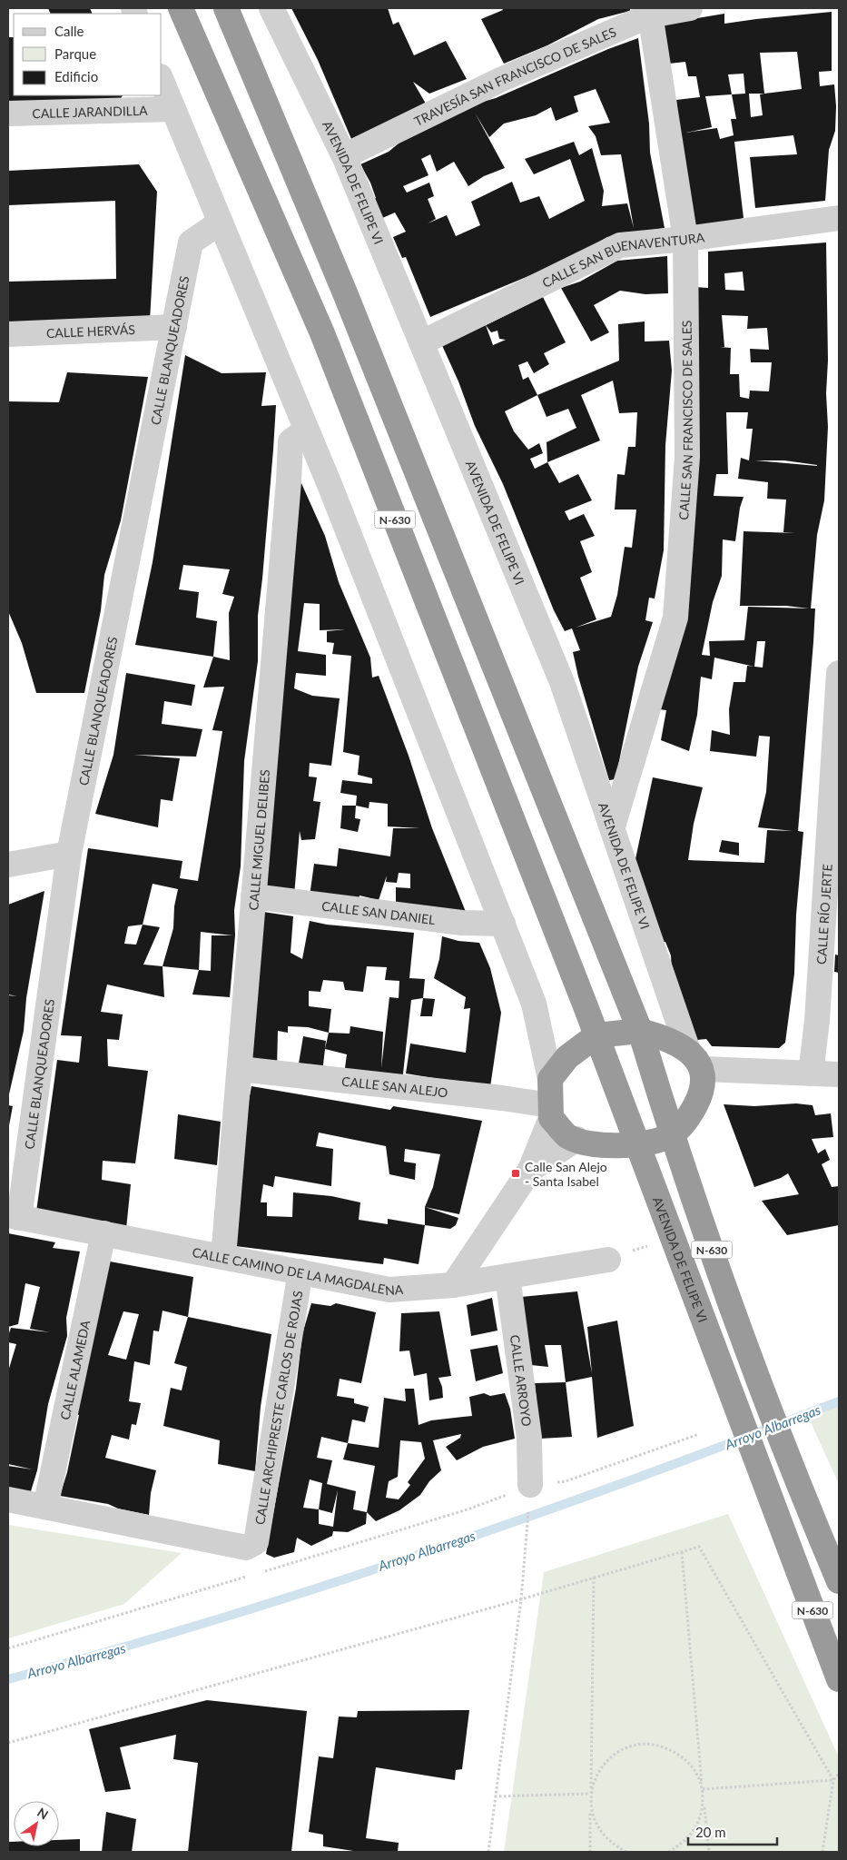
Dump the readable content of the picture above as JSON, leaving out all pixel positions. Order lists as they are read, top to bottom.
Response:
{
  "streets": {
    "highway": ["AVENIDA DE FELIPE VI", "N-630"],
    "street": [
      "TRAVESÍA SAN FRANCISCO DE SALES",
      "CALLE JARANDILLA",
      "CALLE SAN BUENAVENTURA",
      "CALLE HERVÁS",
      "CALLE BLANQUEADORES",
      "CALLE SAN FRANCISCO DE SALES",
      "CALLE MIGUEL DELIBES",
      "CALLE SAN DANIEL",
      "CALLE RÍO JERTE",
      "CALLE SAN ALEJO",
      "CALLE CAMINO DE LA MAGDALENA",
      "CALLE ALAMEDA",
      "CALLE ARROYO",
      "CALLE ARCHIPRESTE CARLOS DE ROJAS"
    ]
  },
  "crossings": [
    ["TRAVESÍA SAN FRANCISCO DE SALES", "AVENIDA DE FELIPE VI"],
    ["TRAVESÍA SAN FRANCISCO DE SALES", "CALLE SAN FRANCISCO DE SALES"],
    ["AVENIDA DE FELIPE VI", "CALLE SAN BUENAVENTURA"],
    ["AVENIDA DE FELIPE VI", "CALLE SAN FRANCISCO DE SALES"],
    ["AVENIDA DE FELIPE VI", "N-630"],
    ["CALLE SAN BUENAVENTURA", "CALLE SAN FRANCISCO DE SALES"],
    ["CALLE HERVÁS", "CALLE BLANQUEADORES"],
    ["CALLE BLANQUEADORES", "CALLE CAMINO DE LA MAGDALENA"],
    ["CALLE MIGUEL DELIBES", "CALLE SAN DANIEL"],
    ["CALLE MIGUEL DELIBES", "CALLE SAN ALEJO"],
    ["CALLE MIGUEL DELIBES", "CALLE CAMINO DE LA MAGDALENA"],
    ["CALLE CAMINO DE LA MAGDALENA", "CALLE ALAMEDA"],
    ["CALLE CAMINO DE LA MAGDALENA", "CALLE ARROYO"],
    ["CALLE CAMINO DE LA MAGDALENA", "CALLE ARCHIPRESTE CARLOS DE ROJAS"],
    ["CALLE ALAMEDA", "CALLE ARCHIPRESTE CARLOS DE ROJAS"]
  ],
  "water": ["Arroyo Albarregas"],
  "places": {
    "transit": ["Calle San Alejo - Santa Isabel"]
  },
  "legend": ["Calle", "Parque", "Edificio"],
  "scale_bar": "20 m",
  "north": "top right"
}
